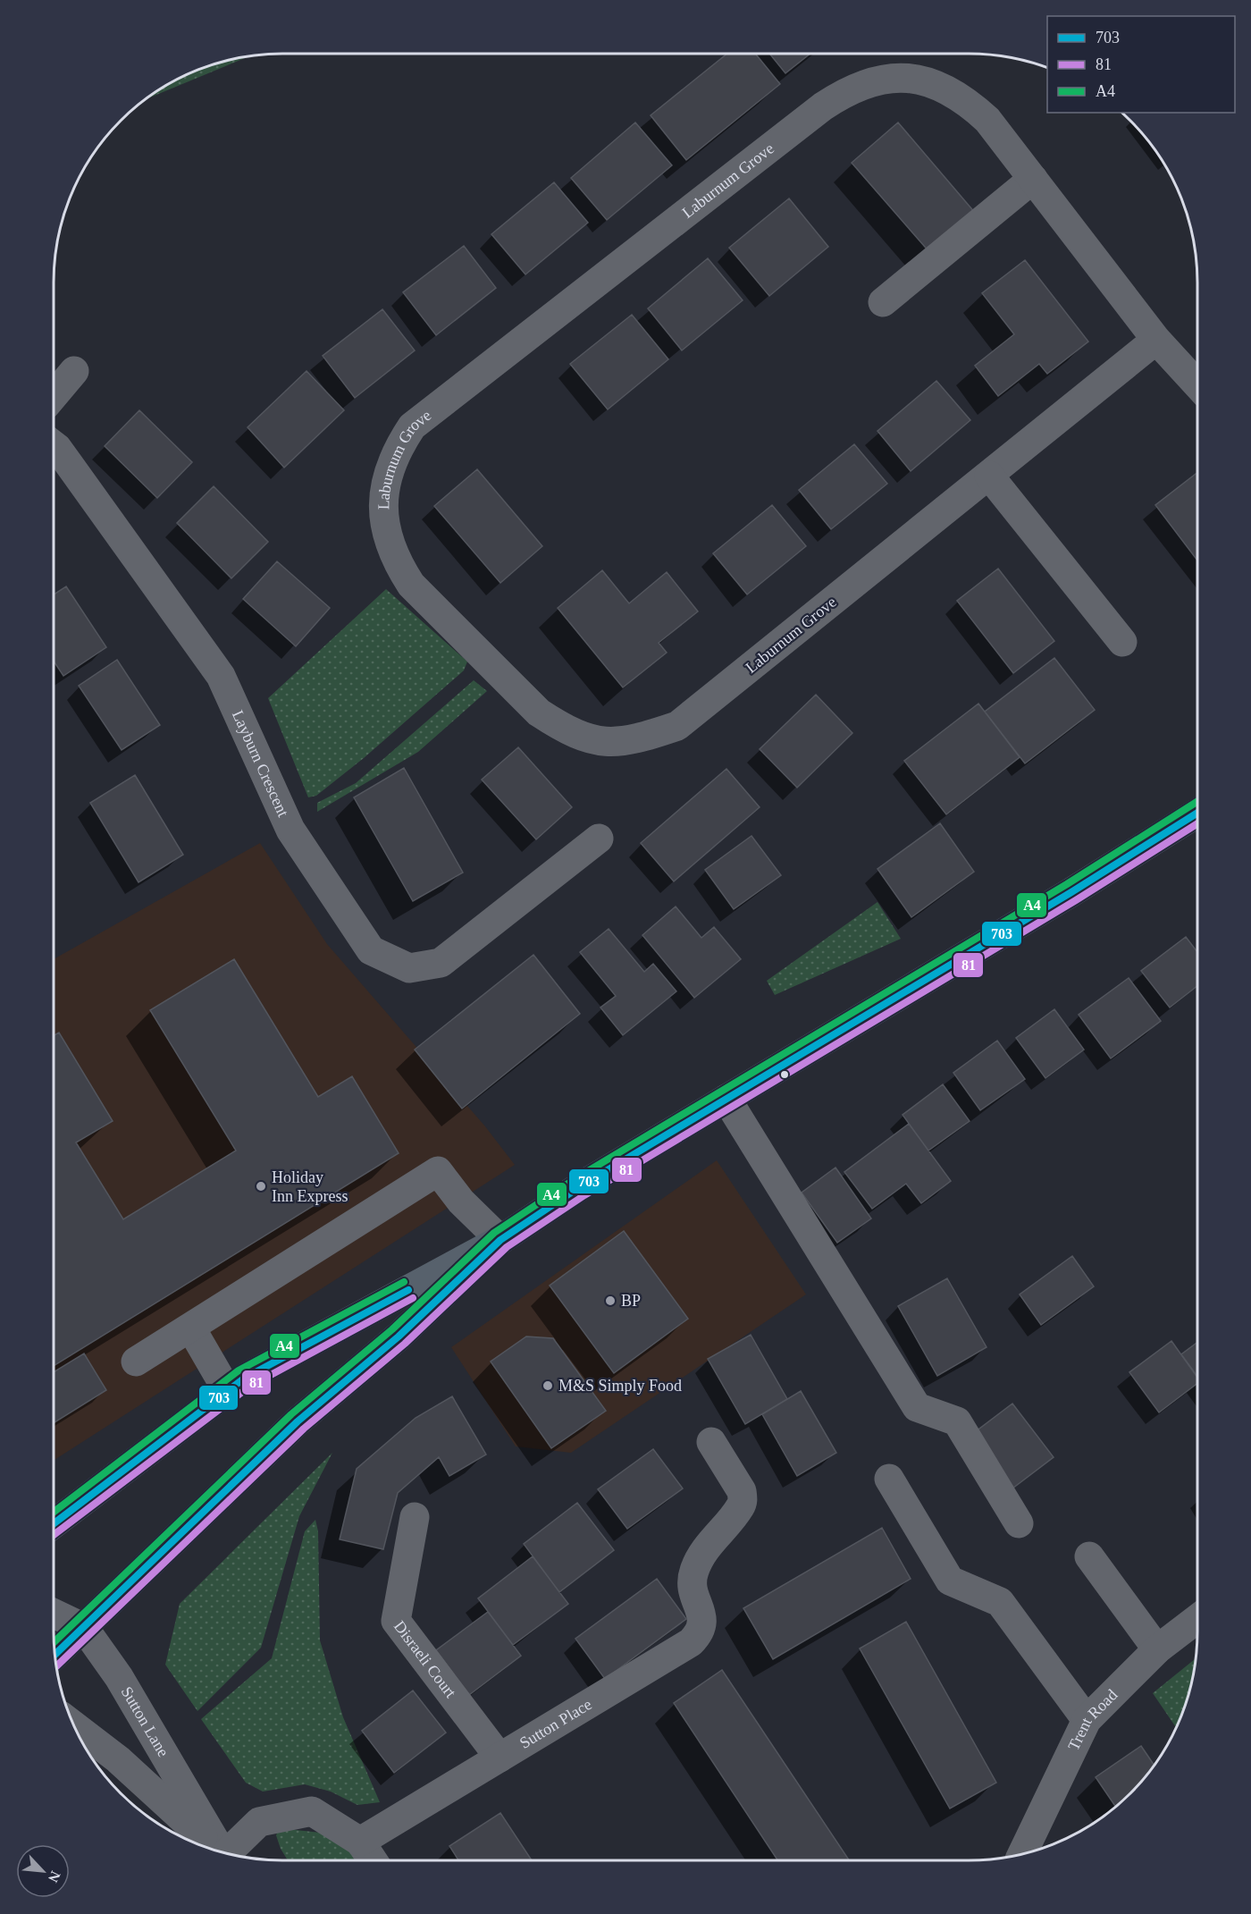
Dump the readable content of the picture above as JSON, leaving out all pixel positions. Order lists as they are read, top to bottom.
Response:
{
  "streets": {
    "street": [
      "Laburnum Grove",
      "Layburn Crescent",
      "Disraeli Court",
      "Sutton Lane",
      "Trent Road",
      "Sutton Place"
    ]
  },
  "crossings": [
    ["Disraeli Court", "Sutton Place"]
  ],
  "places": ["Holiday Inn Express", "BP", "M&S Simply Food"],
  "lines": ["transit line A4", "transit line 703", "transit line 81"],
  "legend": ["703", "81", "A4"],
  "north": "bottom right"
}
